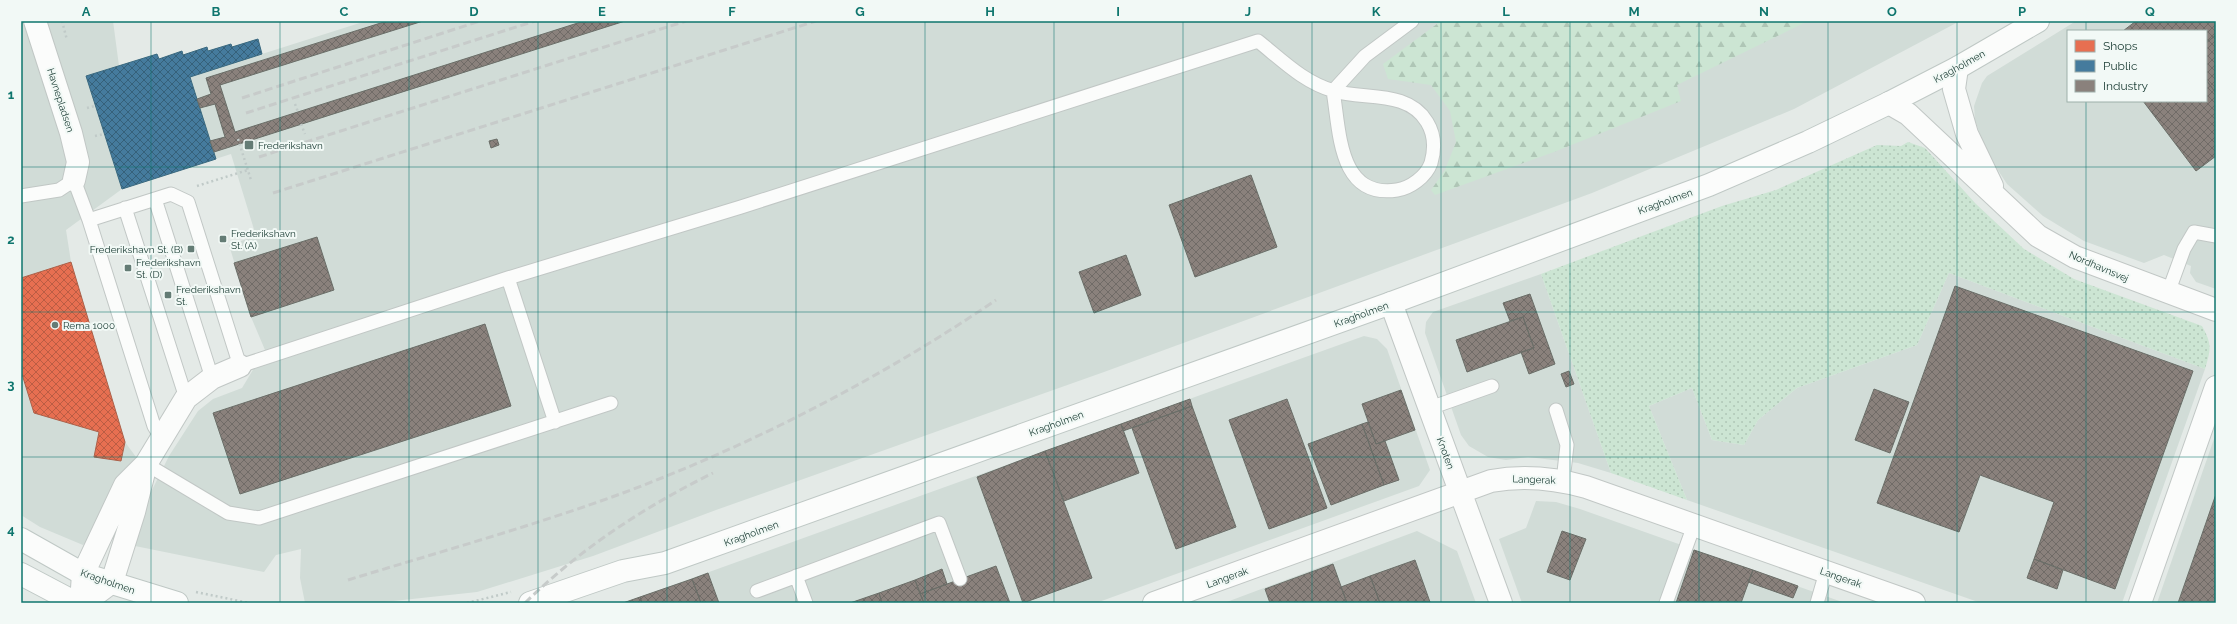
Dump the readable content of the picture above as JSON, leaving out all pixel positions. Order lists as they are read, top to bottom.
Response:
{
  "streets": {
    "street": [
      "Kragholmen",
      "Havnepladsen",
      "Nordhavnsvej",
      "Knoten",
      "Langerak"
    ]
  },
  "crossings": [
    ["Kragholmen", "Nordhavnsvej"],
    ["Kragholmen", "Knoten"],
    ["Knoten", "Langerak"]
  ],
  "places": {
    "transit": [
      "Frederikshavn",
      "Frederikshavn St. (A)",
      "Frederikshavn St. (B)",
      "Frederikshavn St. (D)",
      "Frederikshavn St."
    ],
    "other": ["Rema 1000"]
  },
  "legend": ["Shops", "Public", "Industry"],
  "grid": {
    "columns": [
      "A",
      "B",
      "C",
      "D",
      "E",
      "F",
      "G",
      "H",
      "I",
      "J",
      "K",
      "L",
      "M",
      "N",
      "O",
      "P",
      "Q"
    ],
    "rows": [
      "1",
      "2",
      "3",
      "4"
    ]
  }
}
